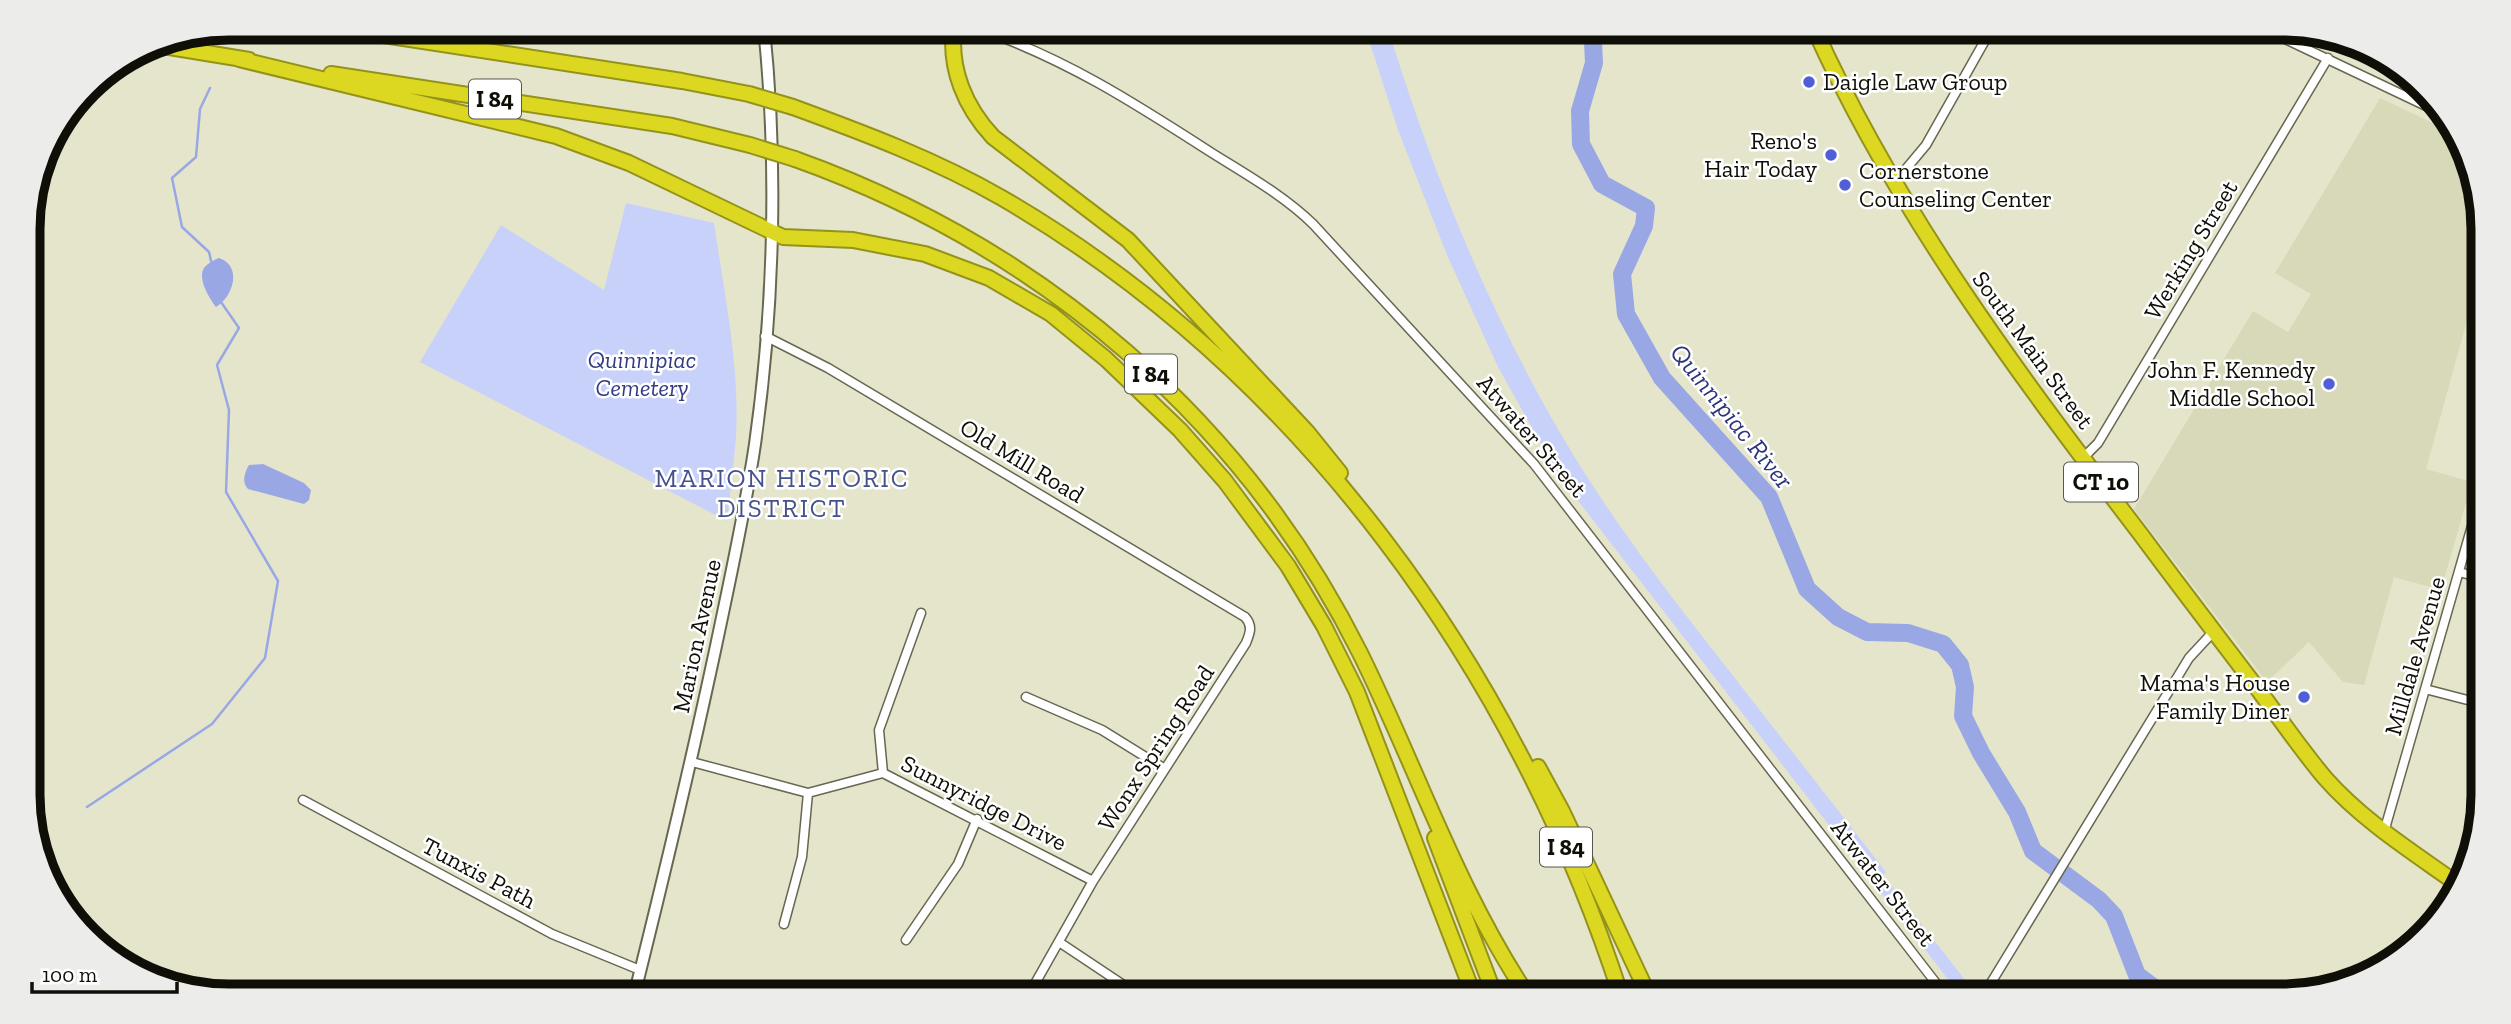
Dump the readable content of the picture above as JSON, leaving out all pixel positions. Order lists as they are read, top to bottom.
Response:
{
  "streets": {
    "highway": ["I 84", "South Main Street", "CT 10"],
    "main road": ["Marion Avenue"],
    "street": [
      "Werking Street",
      "Atwater Street",
      "Old Mill Road",
      "Milldale Avenue",
      "Wonx Spring Road",
      "Sunnyridge Drive",
      "Tunxis Path"
    ]
  },
  "crossings": [
    ["Werking Street", "South Main Street"],
    ["South Main Street", "Milldale Avenue"],
    ["Old Mill Road", "Marion Avenue"],
    ["Old Mill Road", "Wonx Spring Road"],
    ["Marion Avenue", "Sunnyridge Drive"],
    ["Marion Avenue", "Tunxis Path"],
    ["Wonx Spring Road", "Sunnyridge Drive"]
  ],
  "districts": ["MARION HISTORIC DISTRICT"],
  "water": ["Quinnipiac River"],
  "parks": ["Quinnipiac Cemetery"],
  "places": [
    "Daigle Law Group",
    "Reno's Hair Today",
    "Cornerstone Counseling Center",
    "John F. Kennedy Middle School",
    "Mama's House Family Diner"
  ],
  "scale_bar": "100 m"
}
